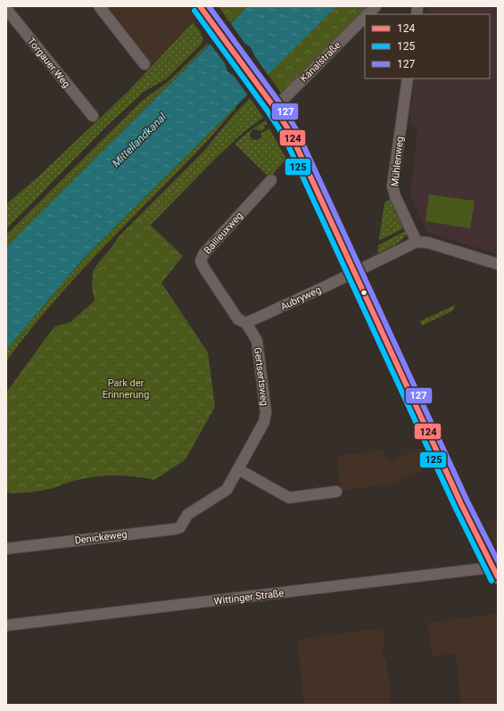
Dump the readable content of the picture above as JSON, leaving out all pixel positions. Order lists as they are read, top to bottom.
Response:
{
  "streets": {
    "street": [
      "Kanalstraße",
      "Torgauer Weg",
      "Mühlenweg",
      "Bailleuxweg",
      "Aubryweg",
      "Gertsertsweg",
      "Denickeweg",
      "Wittinger Straße"
    ]
  },
  "crossings": [
    ["Mühlenweg", "Aubryweg"],
    ["Bailleuxweg", "Aubryweg"],
    ["Bailleuxweg", "Gertsertsweg"],
    ["Aubryweg", "Gertsertsweg"],
    ["Gertsertsweg", "Denickeweg"]
  ],
  "water": ["Mittellandkanal"],
  "parks": ["Park der Erinnerung"],
  "lines": ["transit line 124", "transit line 127", "transit line 125"],
  "legend": ["124", "125", "127"]
}
